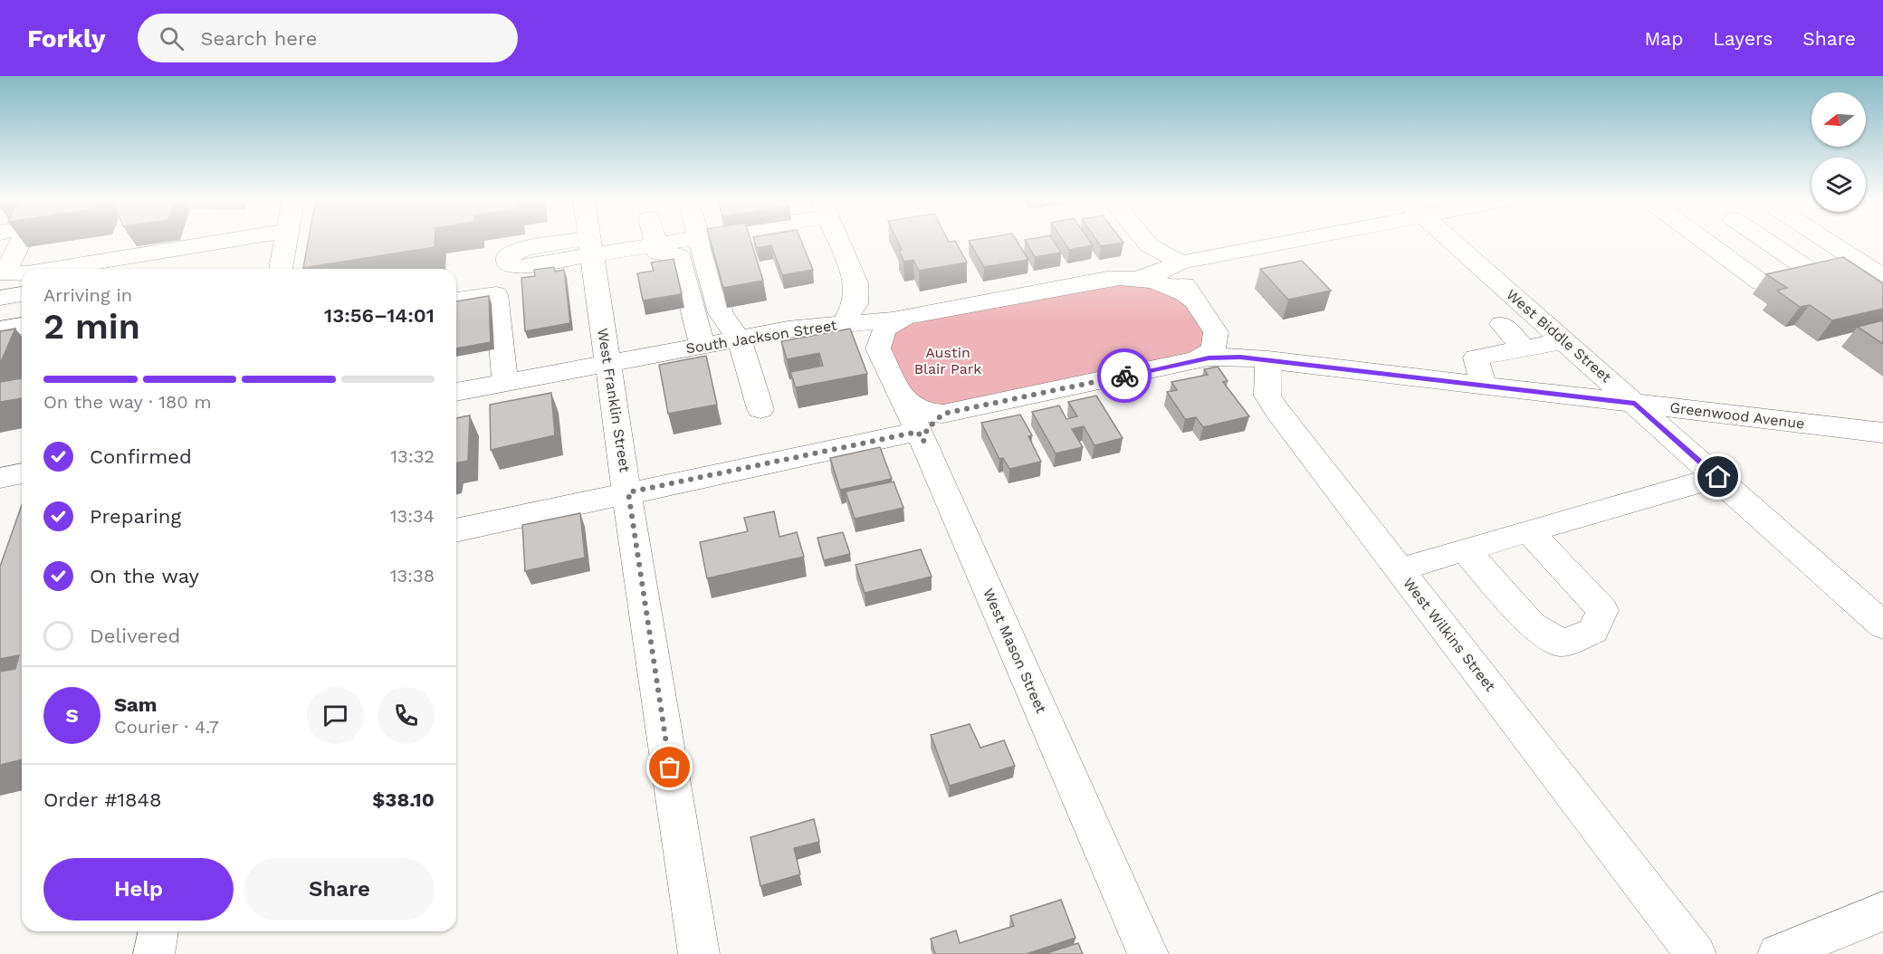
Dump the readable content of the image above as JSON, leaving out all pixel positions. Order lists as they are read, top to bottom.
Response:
{
  "streets": {
    "street": [
      "West Biddle Street",
      "South Jackson Street",
      "West Franklin Street",
      "Greenwood Avenue",
      "West Wilkins Street",
      "West Mason Street"
    ]
  },
  "crossings": [
    ["West Biddle Street", "Greenwood Avenue"],
    ["South Jackson Street", "West Franklin Street"],
    ["South Jackson Street", "West Mason Street"],
    ["Greenwood Avenue", "West Wilkins Street"]
  ],
  "parks": ["Austin Blair Park"],
  "north": "left",
  "page": {
    "header": "Forkly",
    "search": "Search here",
    "nav": ["Map", "Layers", "Share"],
    "heading": ["2 min", "Arriving in", "13:56–14:01"],
    "panel": [
      "Sam",
      "Courier · 4.7",
      "Order #1848",
      "$38.10"
    ],
    "bar": "On the way · 180 m",
    "list": [
      ["Confirmed", "13:32"],
      ["Preparing", "13:34"],
      ["On the way", "13:38"],
      "Delivered"
    ],
    "round": "S",
    "buttons": ["Help", "Share"]
  }
}
